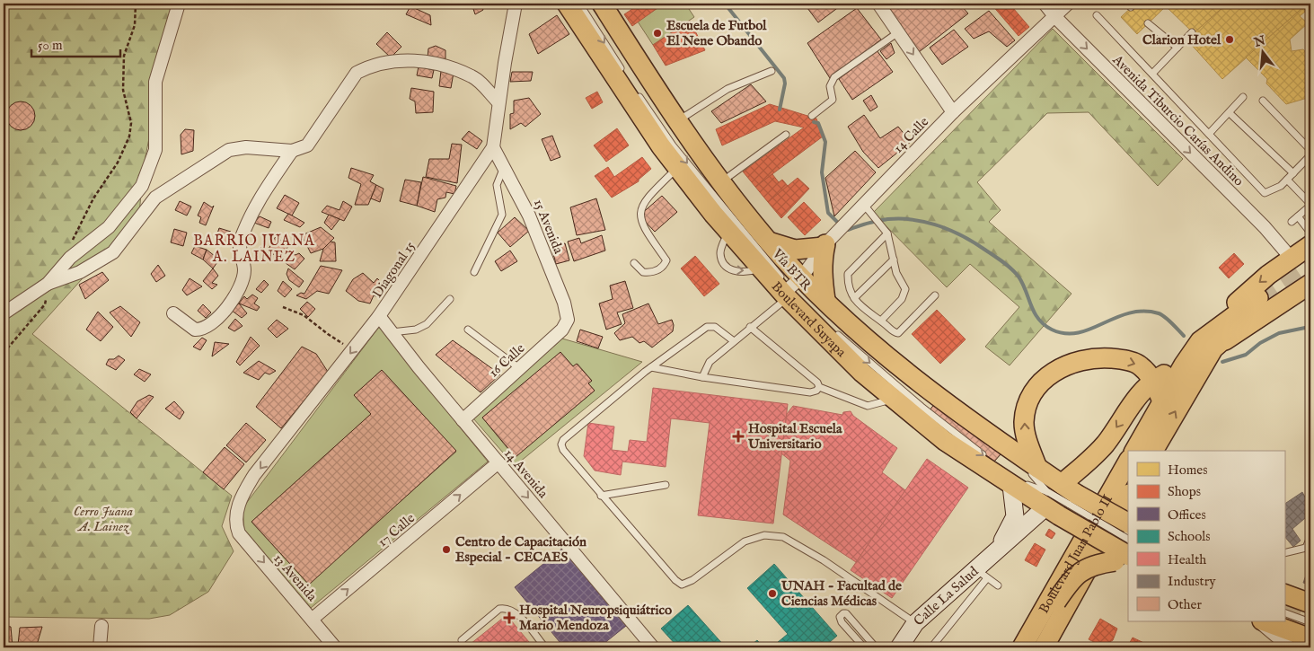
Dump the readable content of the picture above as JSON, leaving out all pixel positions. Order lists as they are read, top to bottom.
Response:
{
  "streets": {
    "main road": ["Boulevard Suyapa", "Boulevard Juan Pablo II", "Calle La Salud"],
    "street": [
      "Avenida Tiburcio Carías Andino",
      "14 Calle",
      "15 Avenida",
      "Diagonal 15",
      "16 Calle",
      "14 Avenida",
      "17 Calle",
      "13 Avenida"
    ],
    "lane": ["Vía BTR"]
  },
  "crossings": [
    ["Avenida Tiburcio Carías Andino", "14 Calle"],
    ["14 Calle", "Vía BTR"],
    ["14 Calle", "Boulevard Suyapa"],
    ["15 Avenida", "Diagonal 15"],
    ["15 Avenida", "16 Calle"],
    ["Diagonal 15", "14 Avenida"],
    ["Diagonal 15", "13 Avenida"],
    ["Vía BTR", "Boulevard Suyapa"],
    ["Vía BTR", "Calle La Salud"],
    ["Boulevard Suyapa", "Calle La Salud"],
    ["16 Calle", "14 Avenida"],
    ["14 Avenida", "17 Calle"],
    ["17 Calle", "13 Avenida"]
  ],
  "one_way": [
    "Avenida Tiburcio Carías Andino",
    "Diagonal 15",
    "14 Avenida",
    "17 Calle",
    "13 Avenida"
  ],
  "districts": ["BARRIO JUANA A. LAINEZ"],
  "parks": ["Cerro Juana A. Lainez"],
  "places": {
    "other": [
      "Escuela de Futbol El Nene Obando",
      "Clarion Hotel",
      "Centro de Capacitación Especial - CECAES",
      "UNAH - Facultad de Ciencias Médicas"
    ],
    "health": ["Hospital Escuela Universitario", "Hospital Neuropsiquiátrico Mario Mendoza"]
  },
  "legend": [
    "Homes",
    "Shops",
    "Offices",
    "Schools",
    "Health",
    "Industry",
    "Other"
  ],
  "scale_bar": "50 m",
  "north": "top"
}
